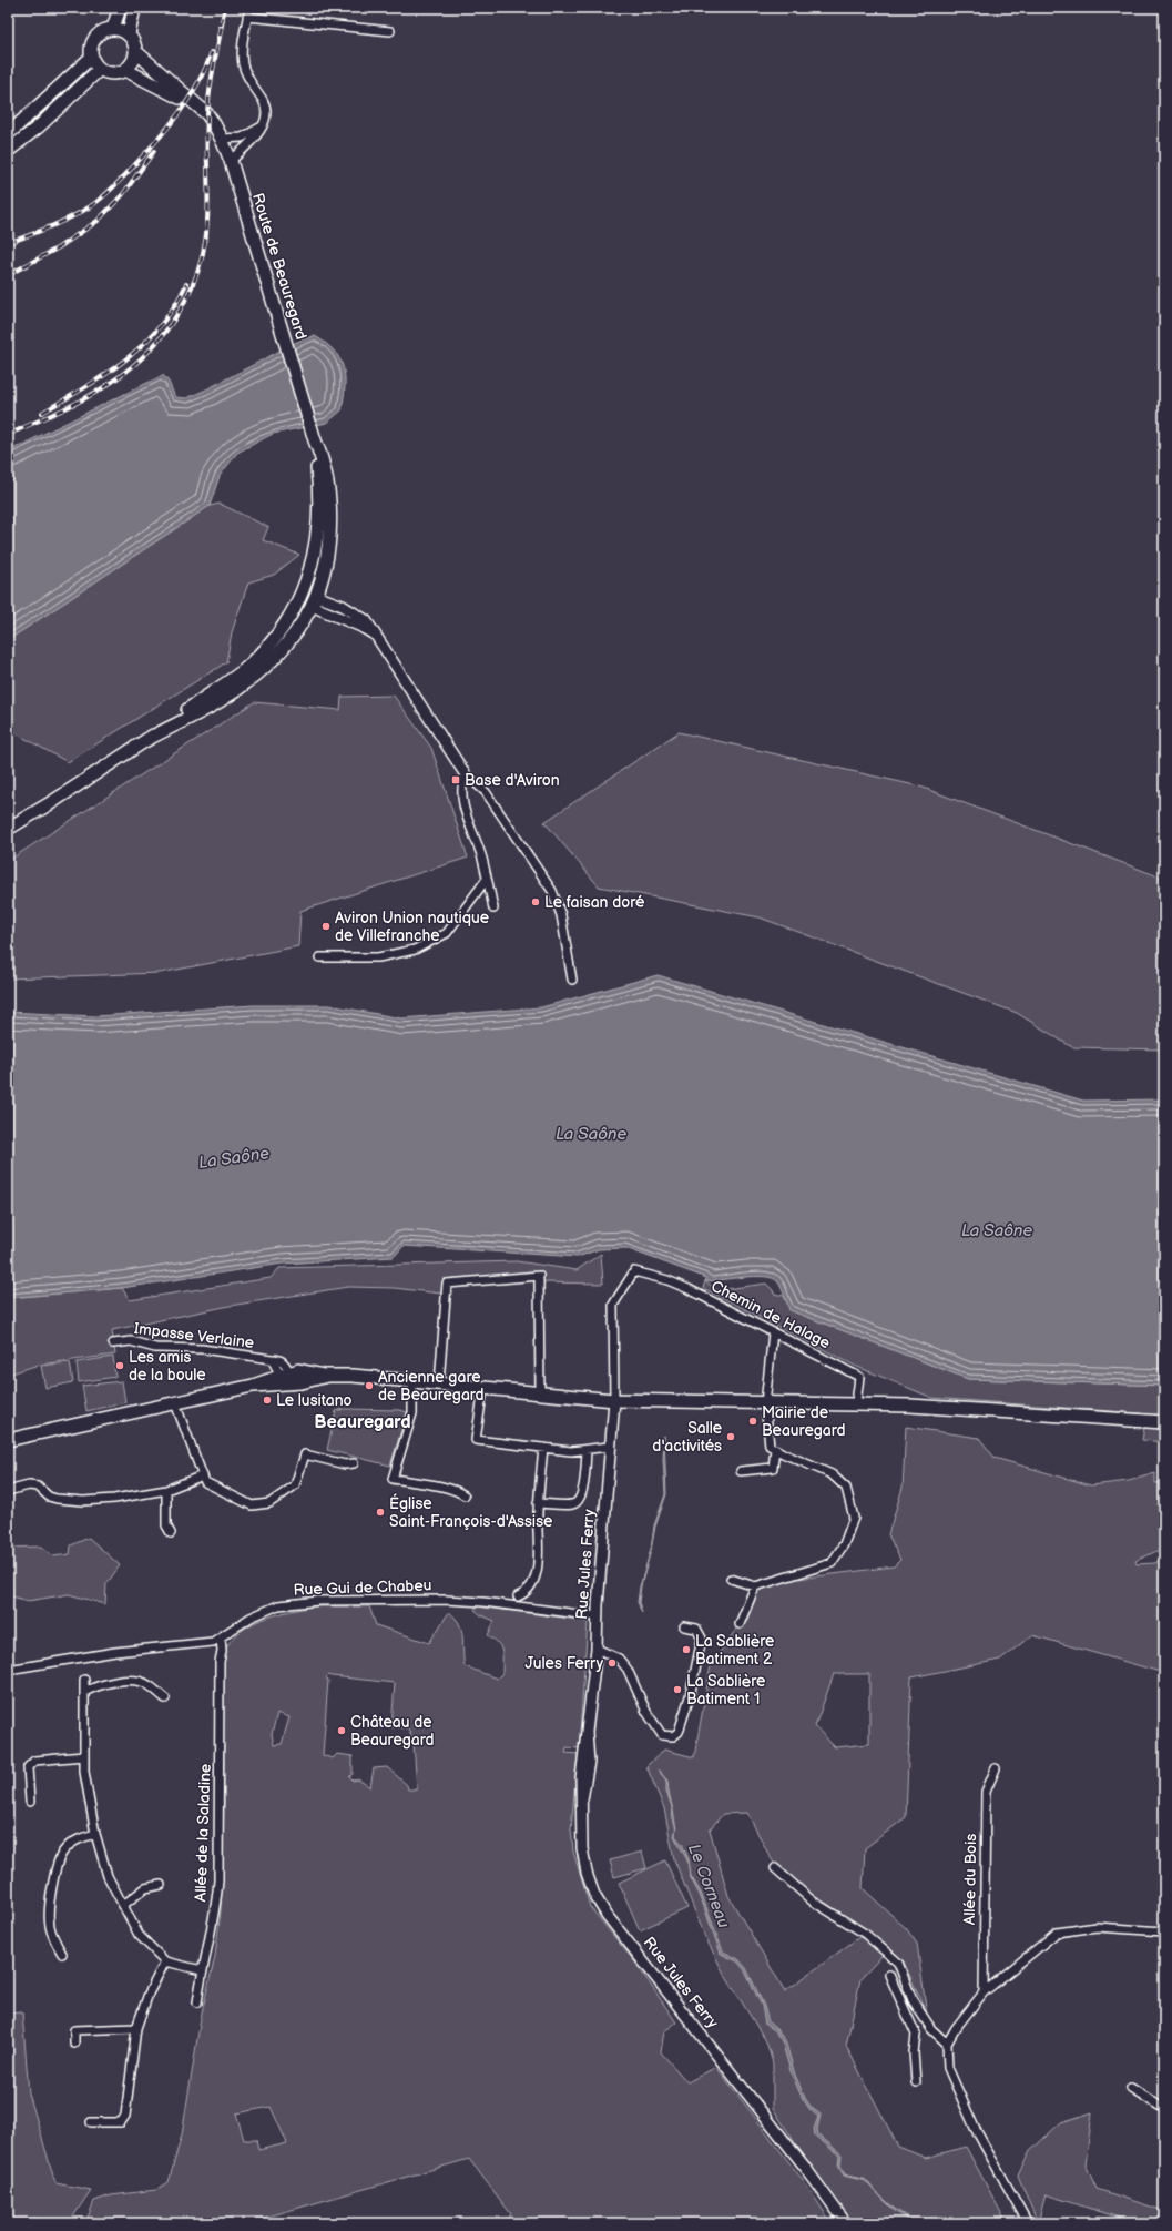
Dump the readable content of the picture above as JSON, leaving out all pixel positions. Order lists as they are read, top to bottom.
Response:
{
  "streets": {
    "main road": ["Route de Beauregard"],
    "street": [
      "Chemin de Halage",
      "Impasse Verlaine",
      "Rue Jules Ferry",
      "Rue Gui de Chabeu",
      "Allée de la Saladine",
      "Allée du Bois"
    ]
  },
  "crossings": [
    ["Chemin de Halage", "Rue Jules Ferry"],
    ["Rue Jules Ferry", "Rue Gui de Chabeu"],
    ["Rue Gui de Chabeu", "Allée de la Saladine"]
  ],
  "districts": ["Beauregard"],
  "water": ["La Saône", "Le Corneau"],
  "places": {
    "transit": ["Base d'Aviron"],
    "other": [
      "Le faisan doré",
      "Aviron Union nautique de Villefranche",
      "Les amis de la boule",
      "Ancienne gare de Beauregard",
      "Le lusitano",
      "Mairie de Beauregard",
      "Salle d'activités",
      "Église Saint-François-d'Assise",
      "La Sablière Batiment 2",
      "Jules Ferry",
      "La Sablière Batiment 1",
      "Château de Beauregard"
    ]
  }
}
